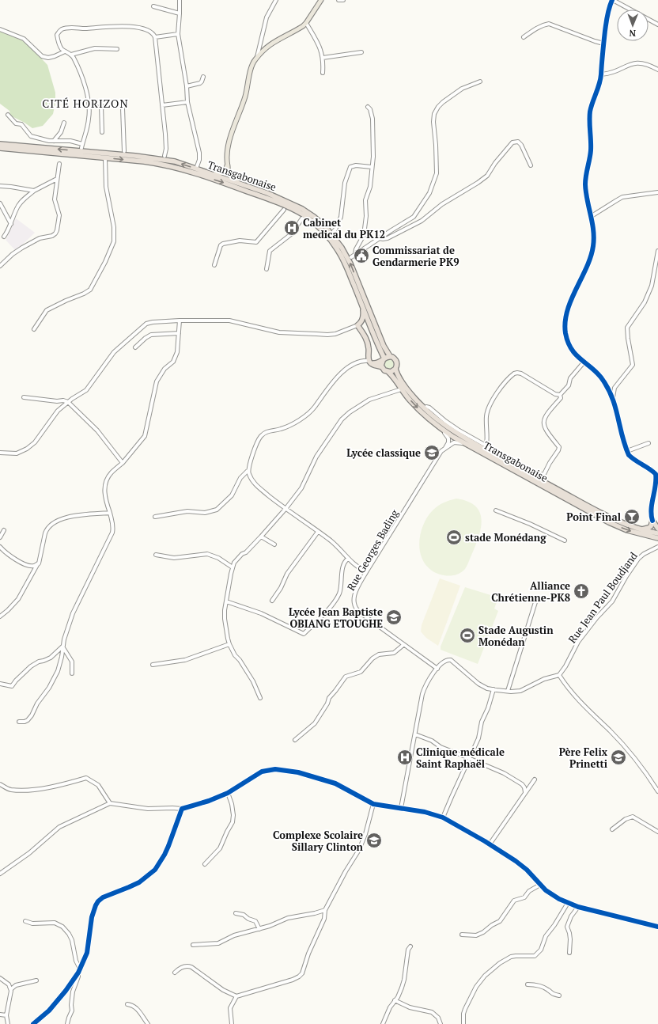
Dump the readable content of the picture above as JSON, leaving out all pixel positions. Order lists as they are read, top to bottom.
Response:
{
  "streets": {
    "highway": ["Transgabonaise"],
    "street": ["Rue Georges Bading", "Rue Jean Paul Boudjand"]
  },
  "districts": ["CITÉ HORIZON"],
  "places": {
    "hospital": ["Cabinet medical du PK12", "Clinique médicale Saint Raphaël"],
    "public building": ["Commissariat de Gendarmerie PK9"],
    "school or university": [
      "Lycée classique",
      "Lycée Jean Baptiste OBIANG ETOUGHE",
      "Père Felix Prinetti",
      "Complexe Scolaire Sillary Clinton"
    ],
    "bar": ["Point Final"],
    "sports": ["stade Monédang", "Stade Augustin Monédan"],
    "church": ["Alliance Chrétienne-PK8"]
  },
  "north": "bottom"
}
